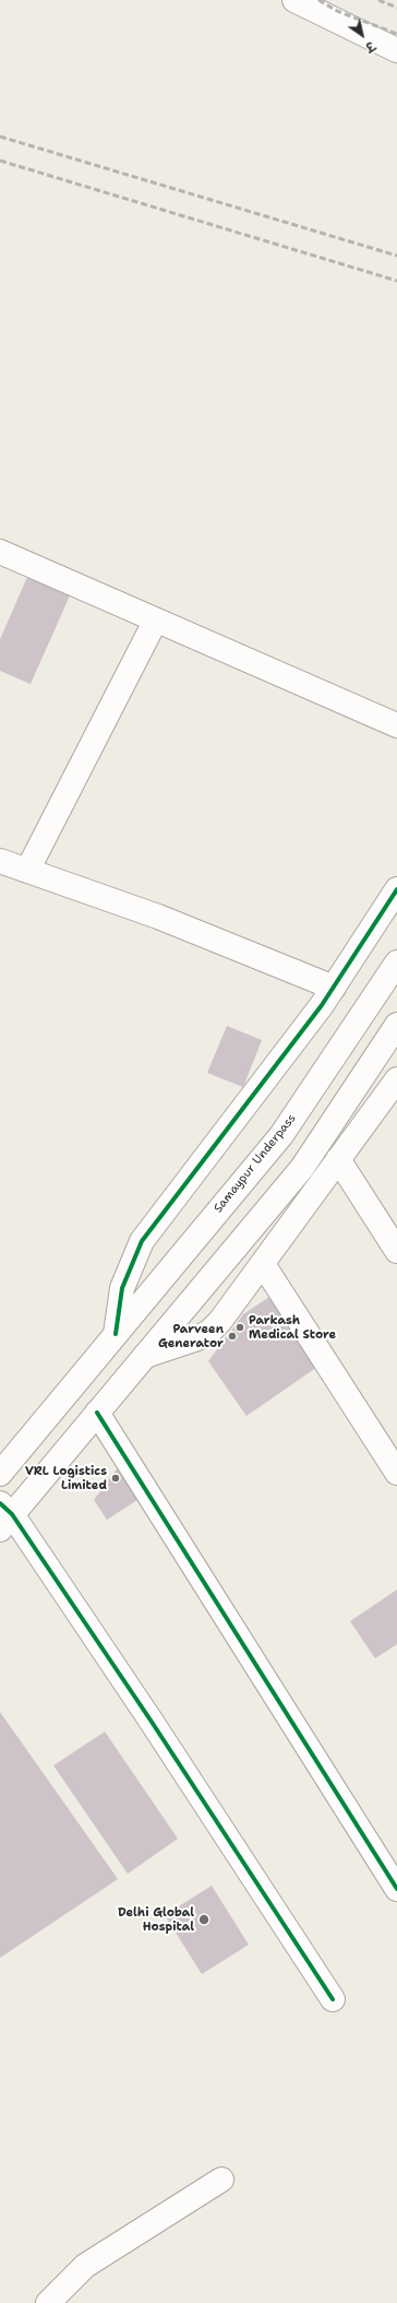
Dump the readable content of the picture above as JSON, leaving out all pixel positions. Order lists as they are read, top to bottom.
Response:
{
  "streets": {
    "street": ["Samaypur Underpass"]
  },
  "places": [
    "Parkash Medical Store",
    "Parveen Generator",
    "VRL Logistics Limited",
    "Delhi Global Hospital"
  ],
  "north": "bottom right"
}
